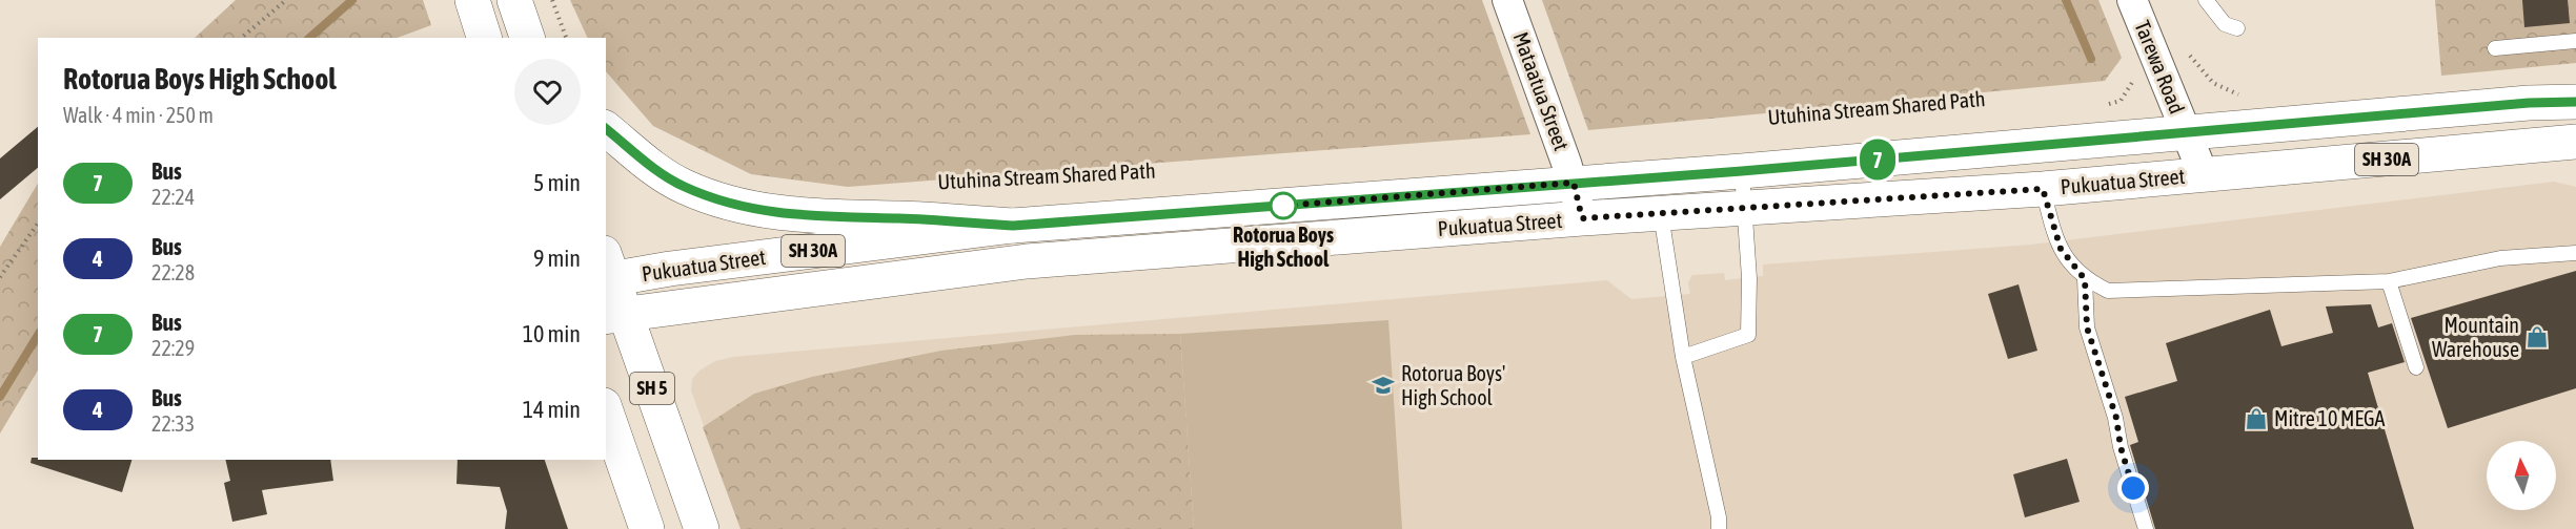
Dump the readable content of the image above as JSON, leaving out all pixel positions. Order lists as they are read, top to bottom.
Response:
{
  "streets": {
    "main road": ["SH 30A", "Pukuatua Street", "SH 5"],
    "street": ["Tarewa Road", "Mataatua Street"]
  },
  "crossings": [
    ["Tarewa Road", "Pukuatua Street"],
    ["Mataatua Street", "Pukuatua Street"],
    ["SH 30A", "Pukuatua Street"],
    ["Pukuatua Street", "SH 5"]
  ],
  "places": {
    "other": ["Rotorua Boys High School"],
    "shop": ["Mountain Warehouse", "Mitre 10 MEGA"],
    "school or university": ["Rotorua Boys' High School"]
  },
  "lines": ["bus line 7"],
  "north": "top",
  "page": {
    "on_map": "7",
    "heading": ["Rotorua Boys High School", "Walk · 4 min · 250 m"],
    "list": [
      {
        "mark": "7",
        "name": "Bus",
        "note": "22:24",
        "value": "5 min"
      },
      {
        "mark": "4",
        "name": "Bus",
        "note": "22:28",
        "value": "9 min"
      },
      {
        "mark": "7",
        "name": "Bus",
        "note": "22:29",
        "value": "10 min"
      },
      {
        "mark": "4",
        "name": "Bus",
        "note": "22:33",
        "value": "14 min"
      }
    ]
  }
}
